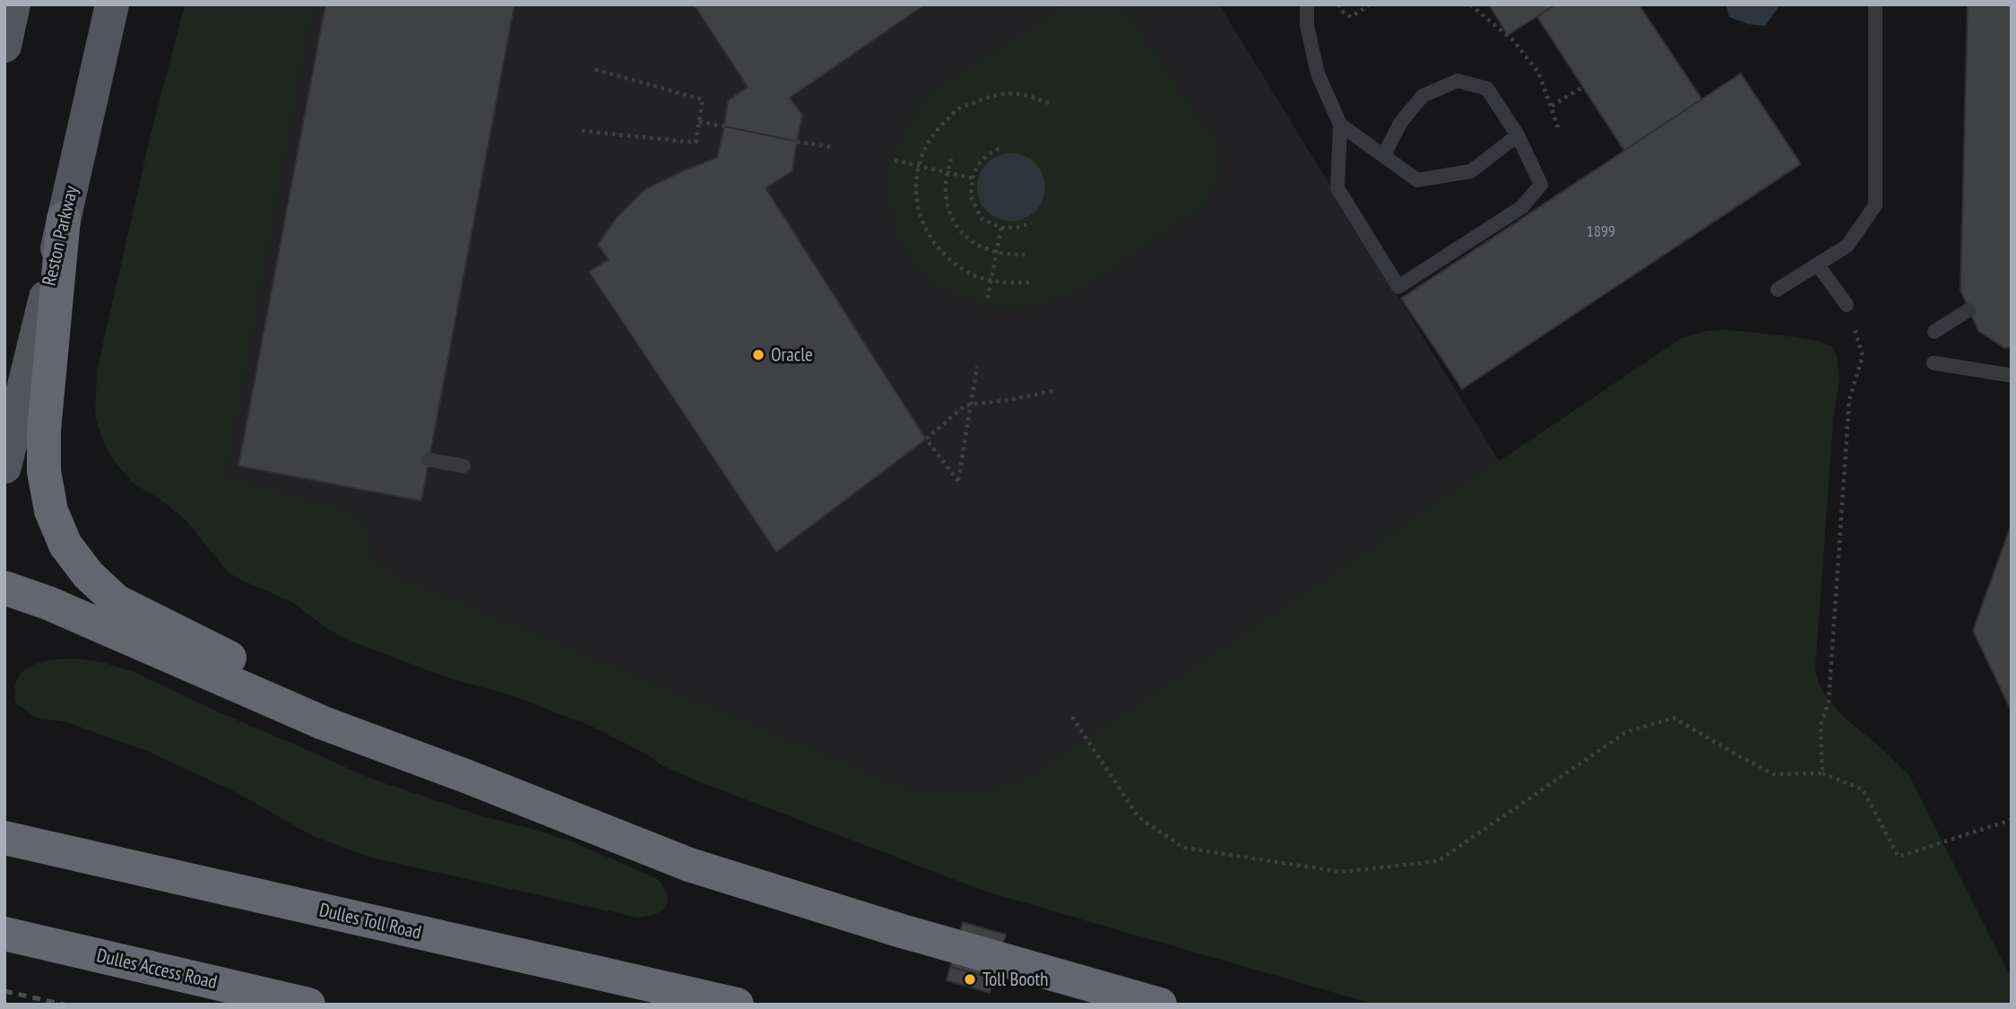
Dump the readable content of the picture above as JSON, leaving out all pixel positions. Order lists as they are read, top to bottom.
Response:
{
  "streets": {
    "highway": ["Dulles Toll Road", "Dulles Access Road"],
    "main road": ["Reston Parkway"]
  },
  "places": ["Oracle", "Toll Booth"],
  "house_numbers": ["1899"]
}
